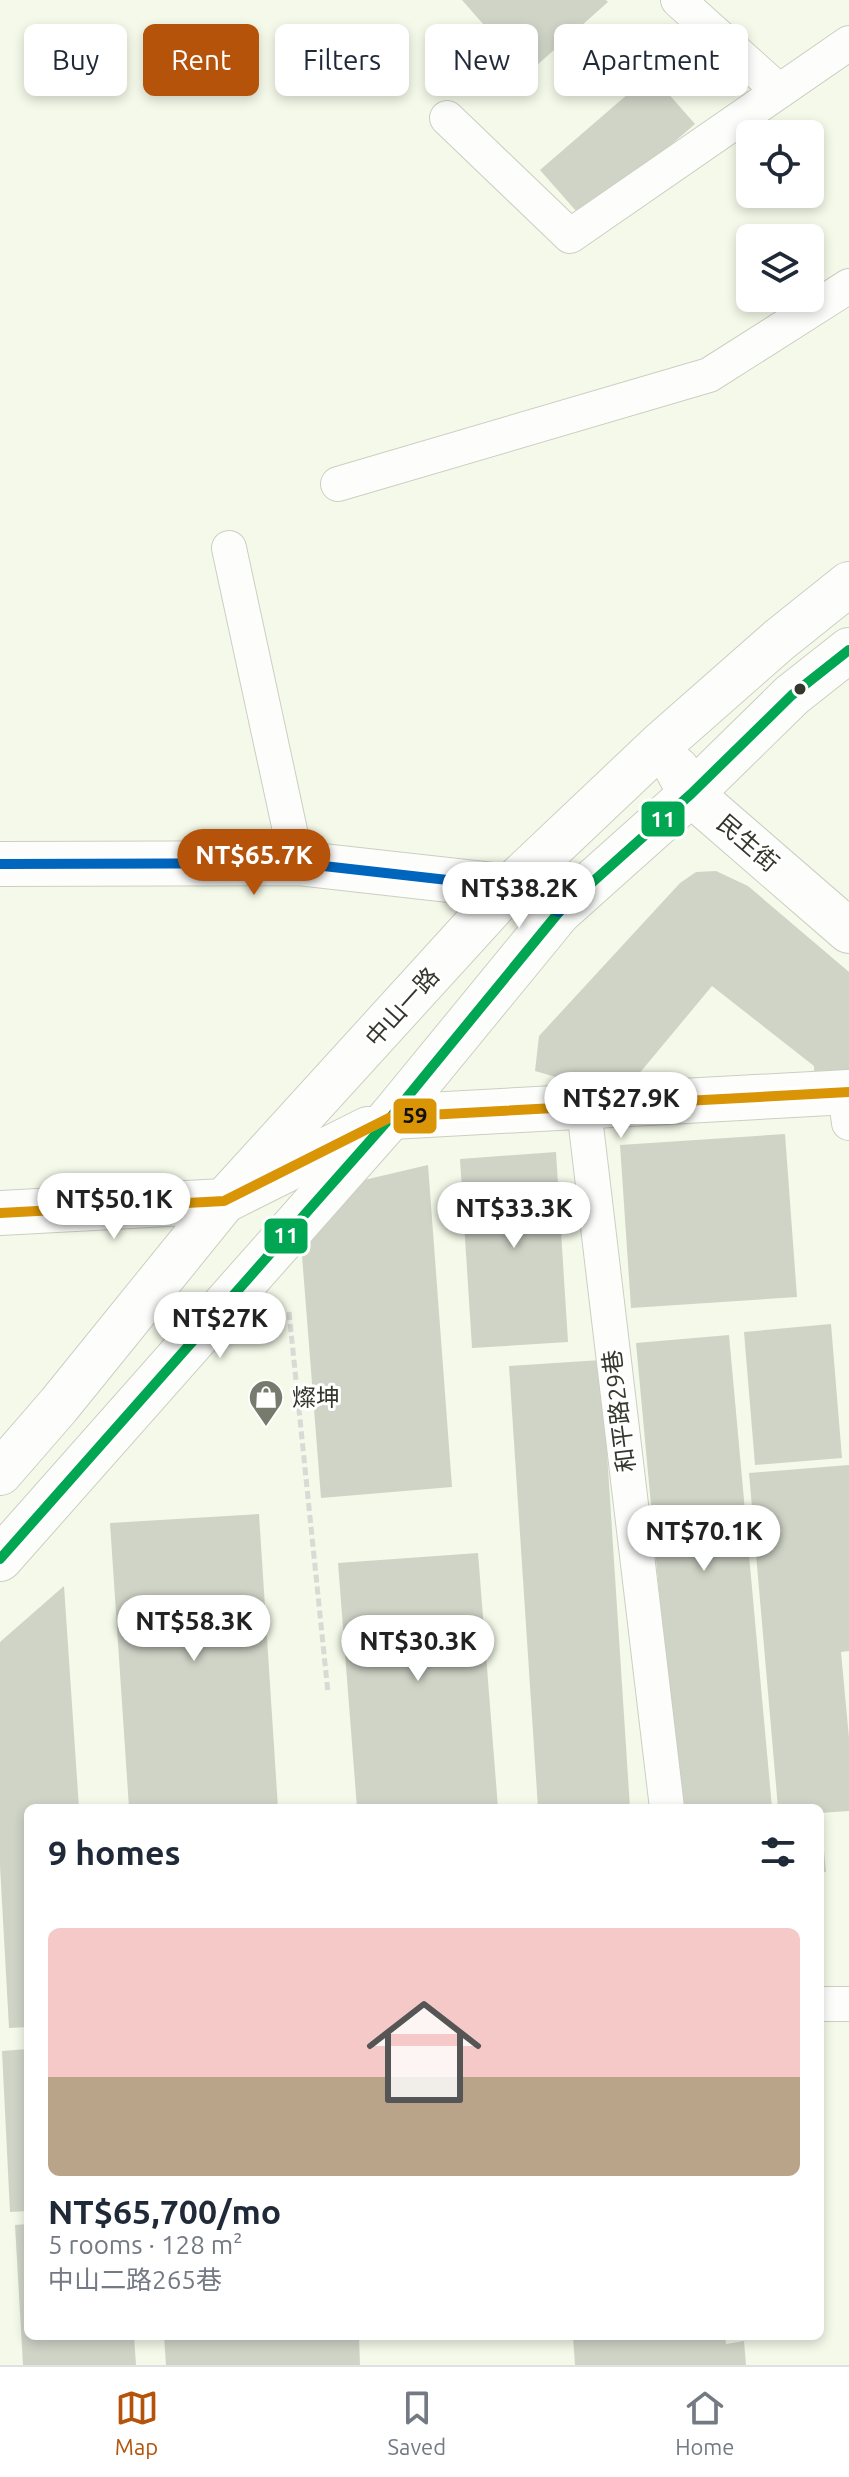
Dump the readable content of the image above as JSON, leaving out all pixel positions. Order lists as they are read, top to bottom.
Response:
{
  "streets": {
    "street": ["民生街", "中山一路"],
    "lane": ["和平路29巷"]
  },
  "crossings": [
    ["民生街", "中山一路"]
  ],
  "places": {
    "shop": ["燦坤"]
  },
  "lines": ["transit line 11", "transit line 5", "transit line 59"],
  "page": {
    "chip": [
      "Buy",
      "Rent",
      "Filters",
      "New",
      "Apartment"
    ],
    "price": [
      "NT$65.7K",
      "NT$38.2K",
      "NT$27.9K",
      "NT$50.1K",
      "NT$33.3K",
      "NT$27K",
      "NT$70.1K",
      "NT$58.3K",
      "NT$30.3K"
    ],
    "heading": "9 homes",
    "list": [
      {
        "name": "NT$65,700/mo",
        "note": "5 rooms · 128 m² · 中山二路265巷"
      }
    ],
    "tabs": ["Map", "Saved", "Home"]
  }
}
